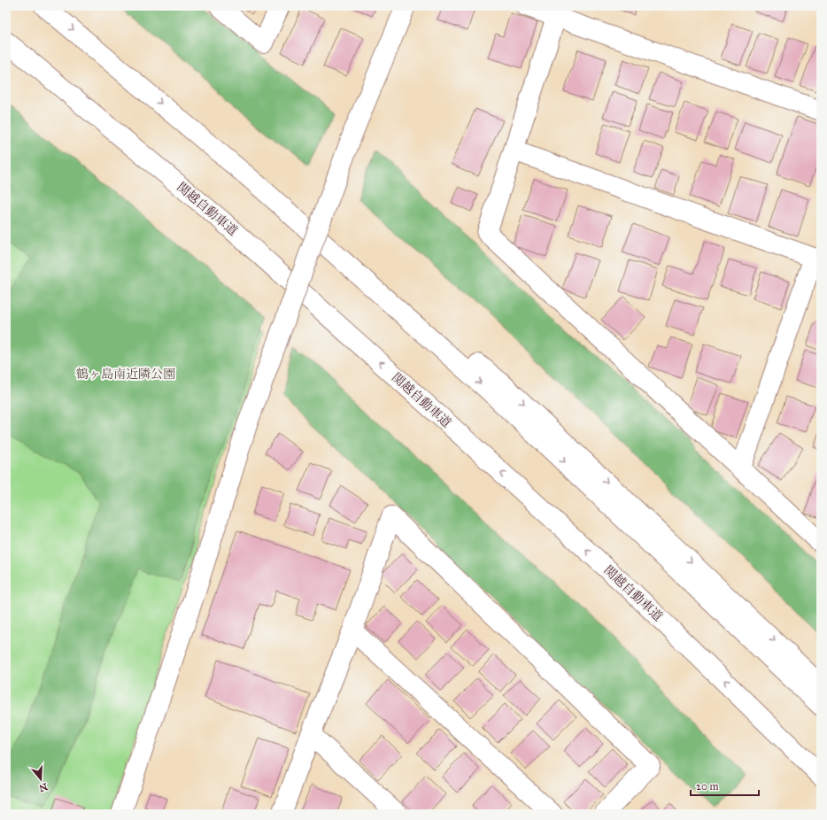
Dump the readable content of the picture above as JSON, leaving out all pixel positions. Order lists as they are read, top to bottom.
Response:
{
  "streets": {
    "main road": ["関越自動車道"]
  },
  "parks": ["鶴ヶ島南近隣公園"],
  "scale_bar": "20 m",
  "north": "bottom"
}
